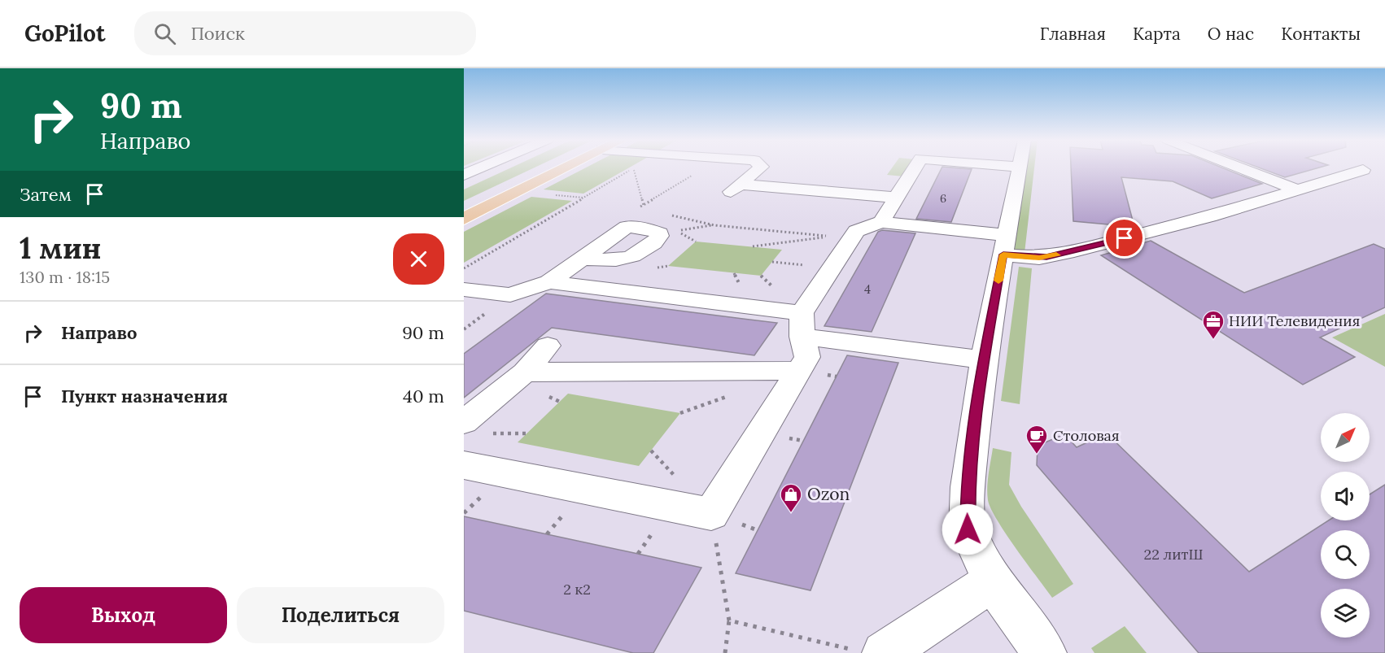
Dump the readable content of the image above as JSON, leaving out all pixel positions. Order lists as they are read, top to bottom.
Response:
{
  "places": {
    "office": ["НИИ Телевидения"],
    "cafe": ["Столовая"],
    "shop": ["Ozon"]
  },
  "house_numbers": [
    "6",
    "4",
    "22 литШ",
    "2 к2"
  ],
  "north": "top right",
  "page": {
    "header": "GoPilot",
    "search": "Поиск",
    "nav": [
      "Главная",
      "Карта",
      "О нас",
      "Контакты"
    ],
    "turn": ["90 m", "Направо"],
    "then": "Затем",
    "heading": ["1 мин", "130 m · 18:15"],
    "list": [
      {
        "name": "Направо",
        "value": "90 m"
      },
      {
        "name": "Пункт назначения",
        "value": "40 m"
      }
    ],
    "buttons": ["Выход", "Поделиться"]
  }
}
